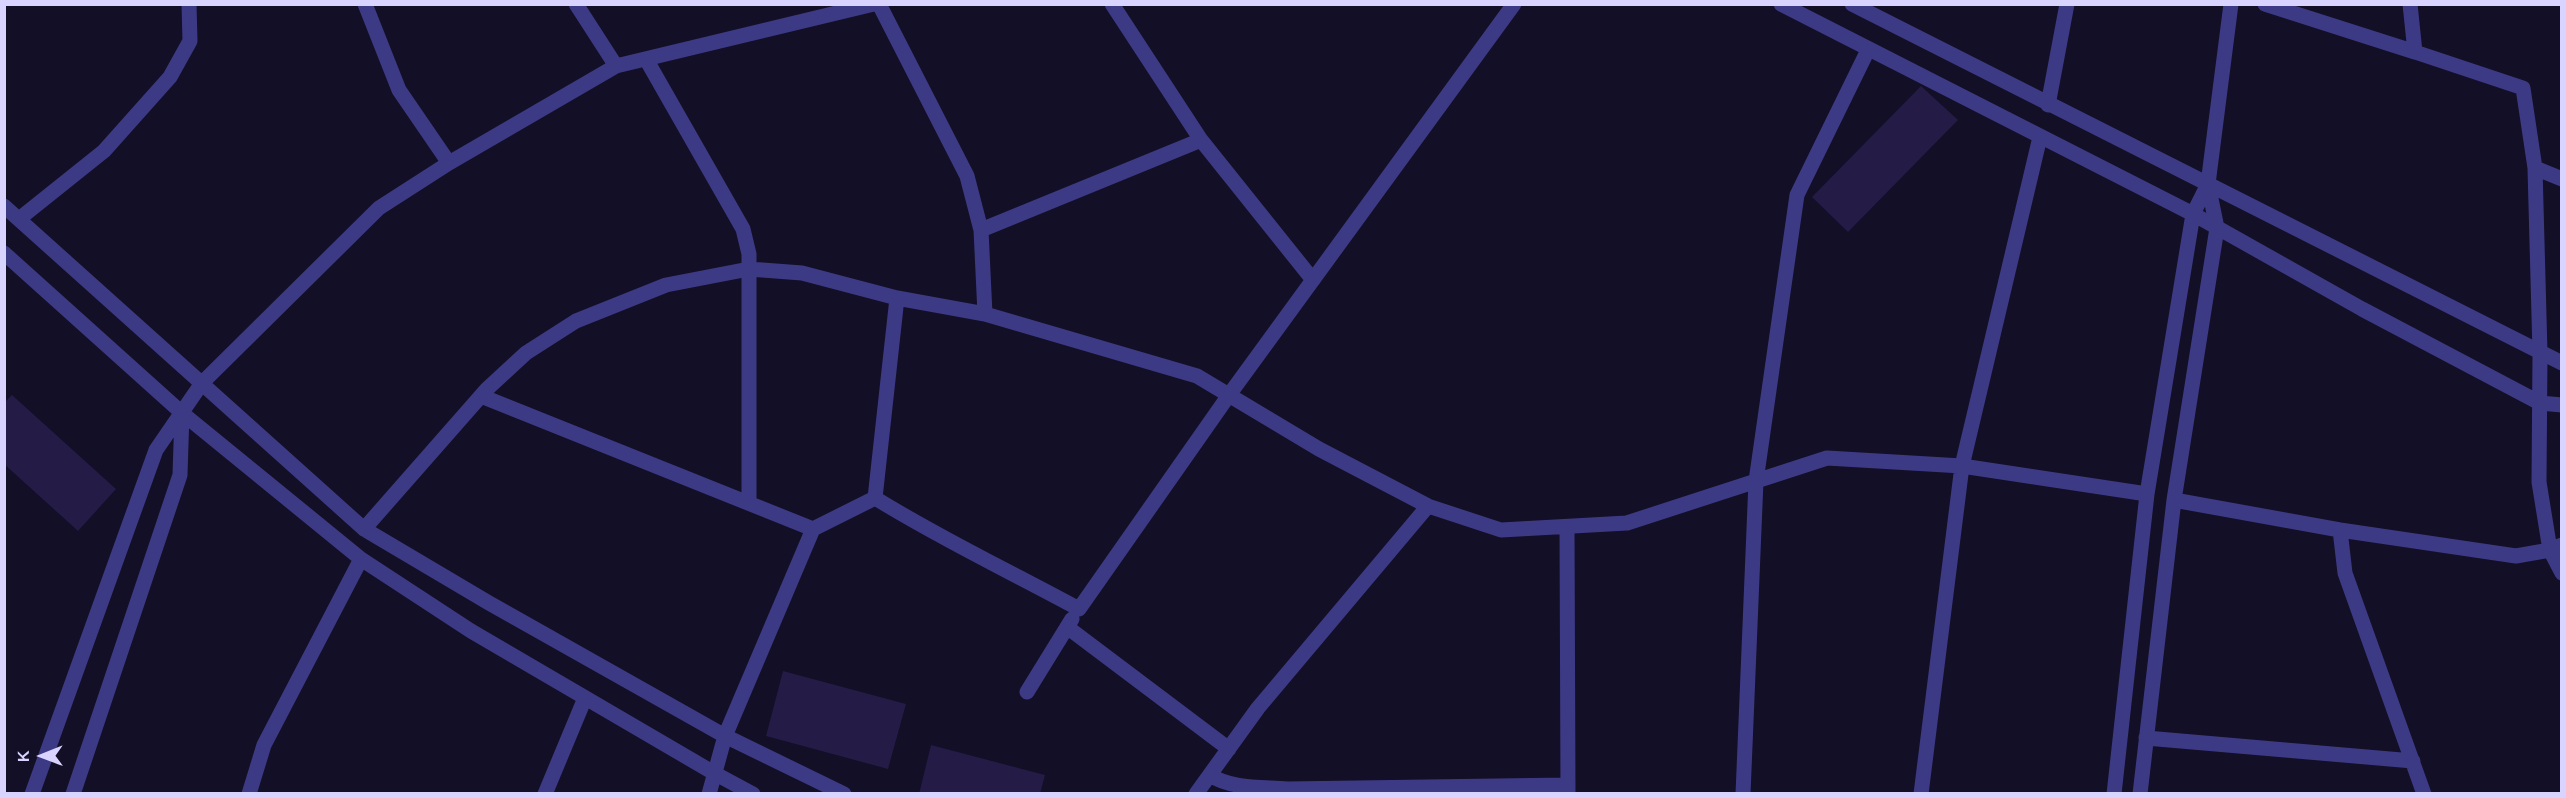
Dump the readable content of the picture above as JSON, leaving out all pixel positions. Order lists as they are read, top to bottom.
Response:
{
  "north": "left"
}
